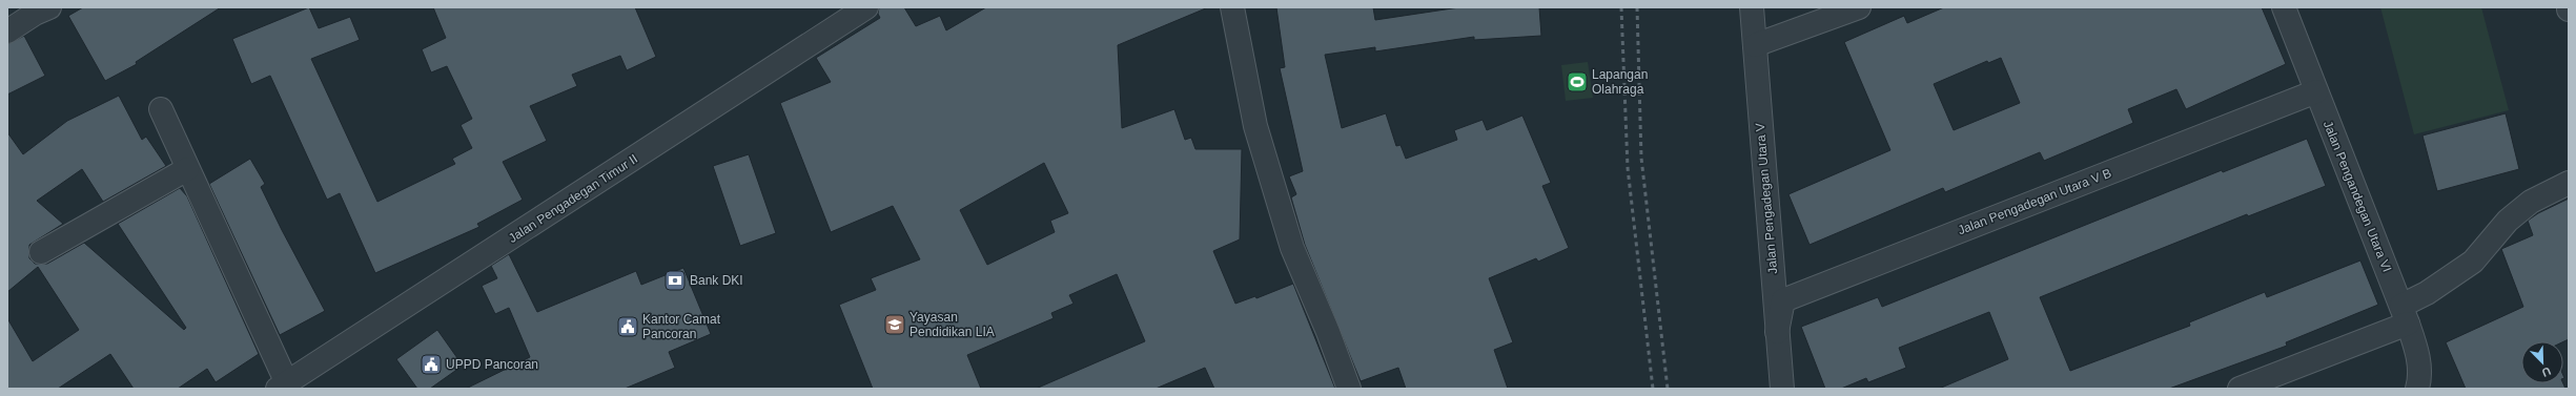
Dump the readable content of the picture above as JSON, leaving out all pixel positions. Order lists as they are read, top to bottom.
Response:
{
  "streets": {
    "street": [
      "Jalan Pengandegan Utara VI",
      "Jalan Pengadegan Timur II",
      "Jalan Pengadegan Utara V",
      "Jalan Pengadegan Utara V B"
    ]
  },
  "crossings": [
    ["Jalan Pengandegan Utara VI", "Jalan Pengadegan Utara V B"],
    ["Jalan Pengadegan Utara V", "Jalan Pengadegan Utara V B"]
  ],
  "places": {
    "sports": ["Lapangan Olahraga"],
    "bank": ["Bank DKI"],
    "school or university": ["Yayasan Pendidikan LIA"],
    "public building": ["Kantor Camat Pancoran", "UPPD Pancoran"]
  },
  "north": "bottom right"
}
